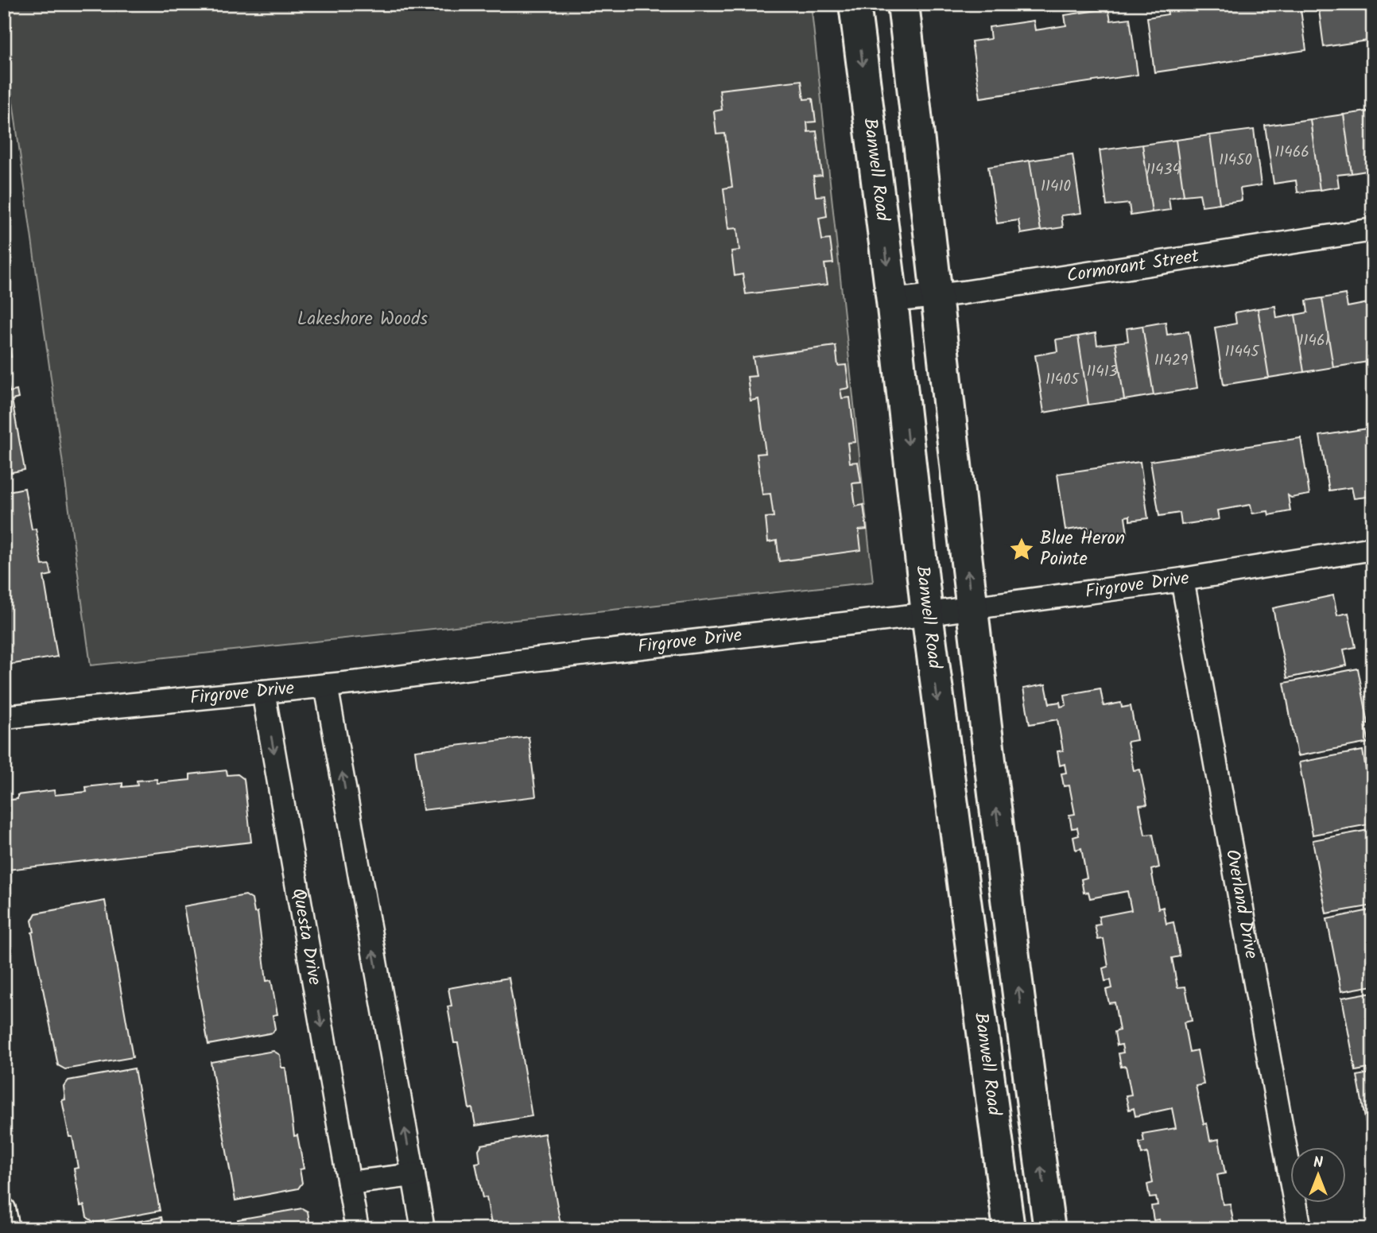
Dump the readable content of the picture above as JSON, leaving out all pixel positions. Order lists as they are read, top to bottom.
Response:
{
  "streets": {
    "main road": ["Banwell Road"],
    "street": [
      "Cormorant Street",
      "Firgrove Drive",
      "Overland Drive",
      "Questa Drive"
    ]
  },
  "crossings": [
    ["Banwell Road", "Cormorant Street"],
    ["Banwell Road", "Firgrove Drive"],
    ["Firgrove Drive", "Overland Drive"],
    ["Firgrove Drive", "Questa Drive"]
  ],
  "parks": ["Lakeshore Woods"],
  "places": {
    "place": ["Blue Heron Pointe"]
  },
  "house_numbers": [
    "11466",
    "11450",
    "11434",
    "11410",
    "11461",
    "11445",
    "11429",
    "11413",
    "11405"
  ],
  "north": "top"
}
